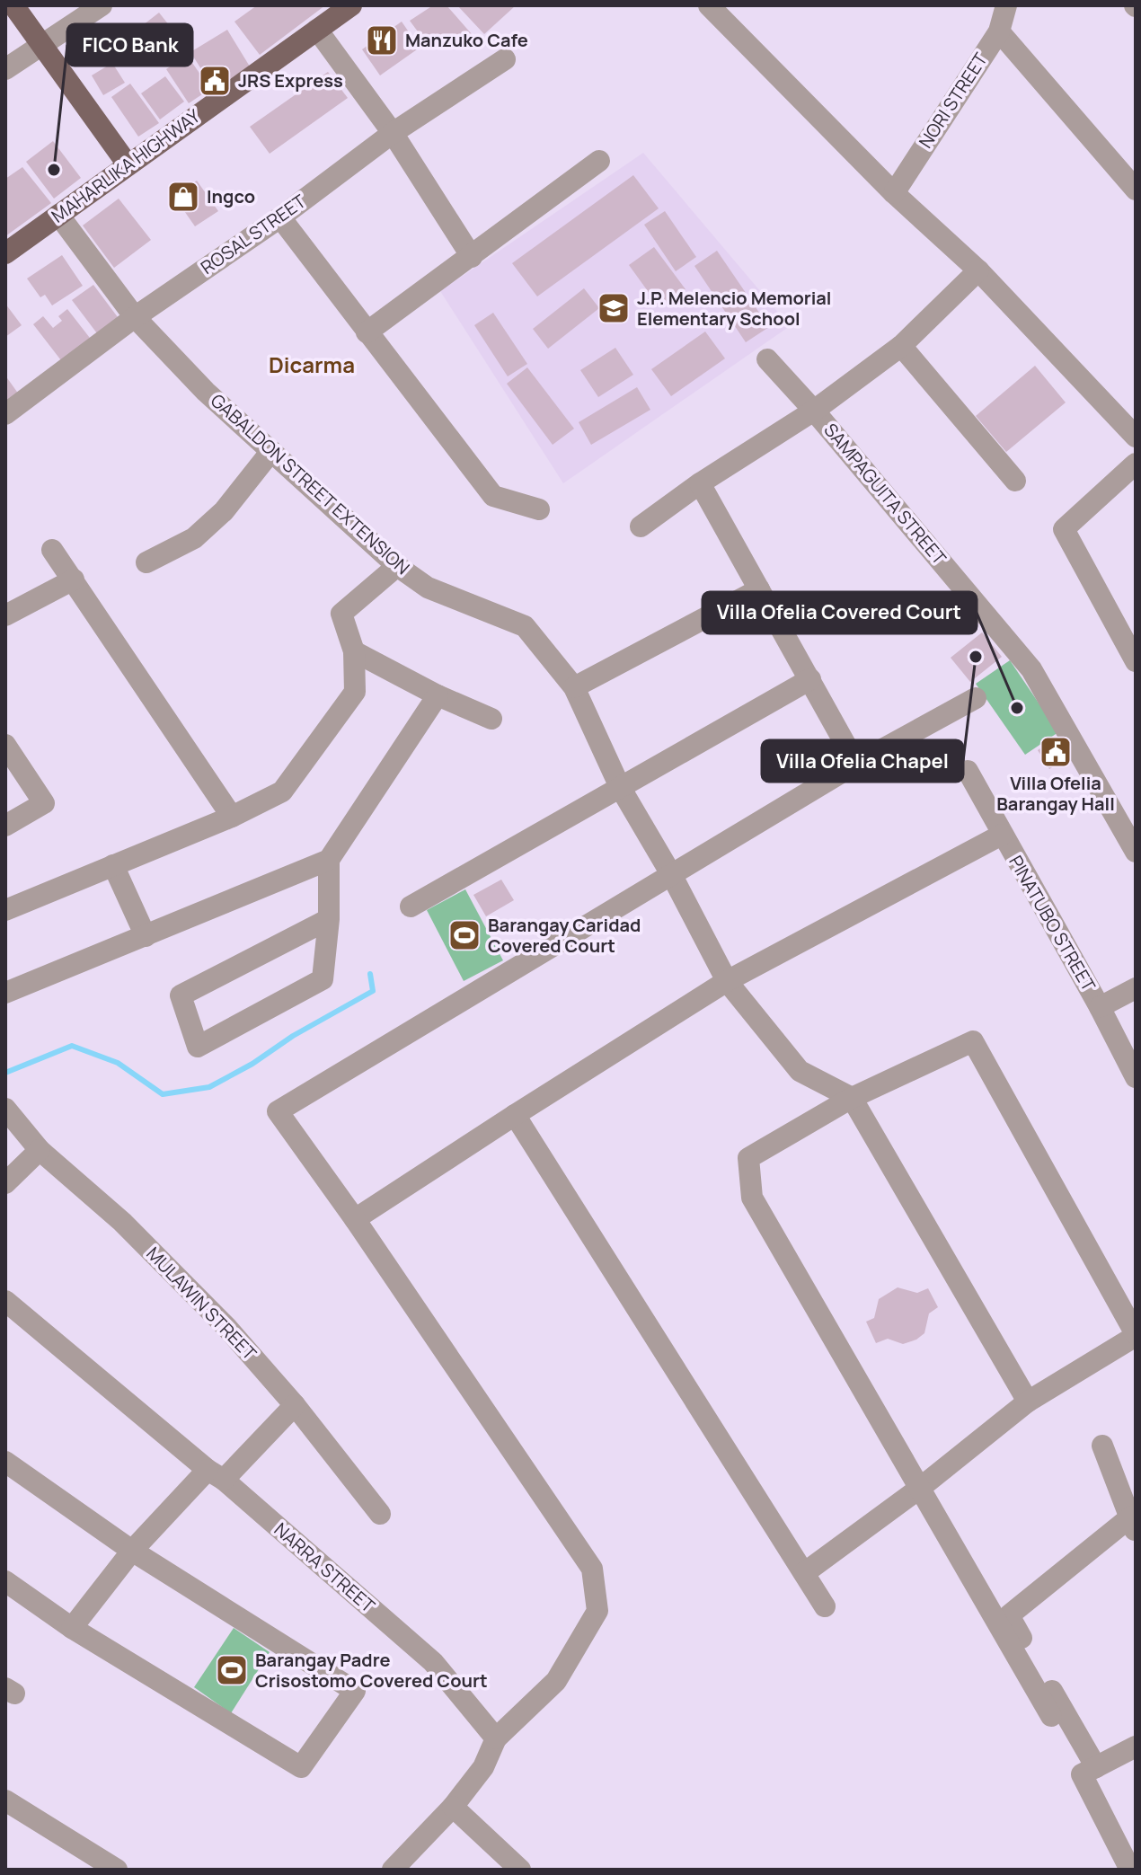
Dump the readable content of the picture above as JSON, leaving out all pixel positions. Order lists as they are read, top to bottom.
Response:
{
  "streets": {
    "main road": ["MAHARLIKA HIGHWAY"],
    "street": [
      "NORI STREET",
      "ROSAL STREET",
      "GABALDON STREET EXTENSION",
      "SAMPAGUITA STREET",
      "PINATUBO STREET",
      "MULAWIN STREET",
      "NARRA STREET"
    ]
  },
  "crossings": [
    ["MAHARLIKA HIGHWAY", "GABALDON STREET EXTENSION"],
    ["ROSAL STREET", "GABALDON STREET EXTENSION"]
  ],
  "districts": ["Dicarma"],
  "places": {
    "restaurant": ["Manzuko Cafe"],
    "public building": ["JRS Express", "Villa Ofelia Barangay Hall"],
    "other": ["FICO Bank", "Villa Ofelia Chapel", "Villa Ofelia Covered Court"],
    "shop": ["Ingco"],
    "school or university": ["J.P. Melencio Memorial Elementary School"],
    "sports": ["Barangay Caridad Covered Court", "Barangay Padre Crisostomo Covered Court"]
  }
}
